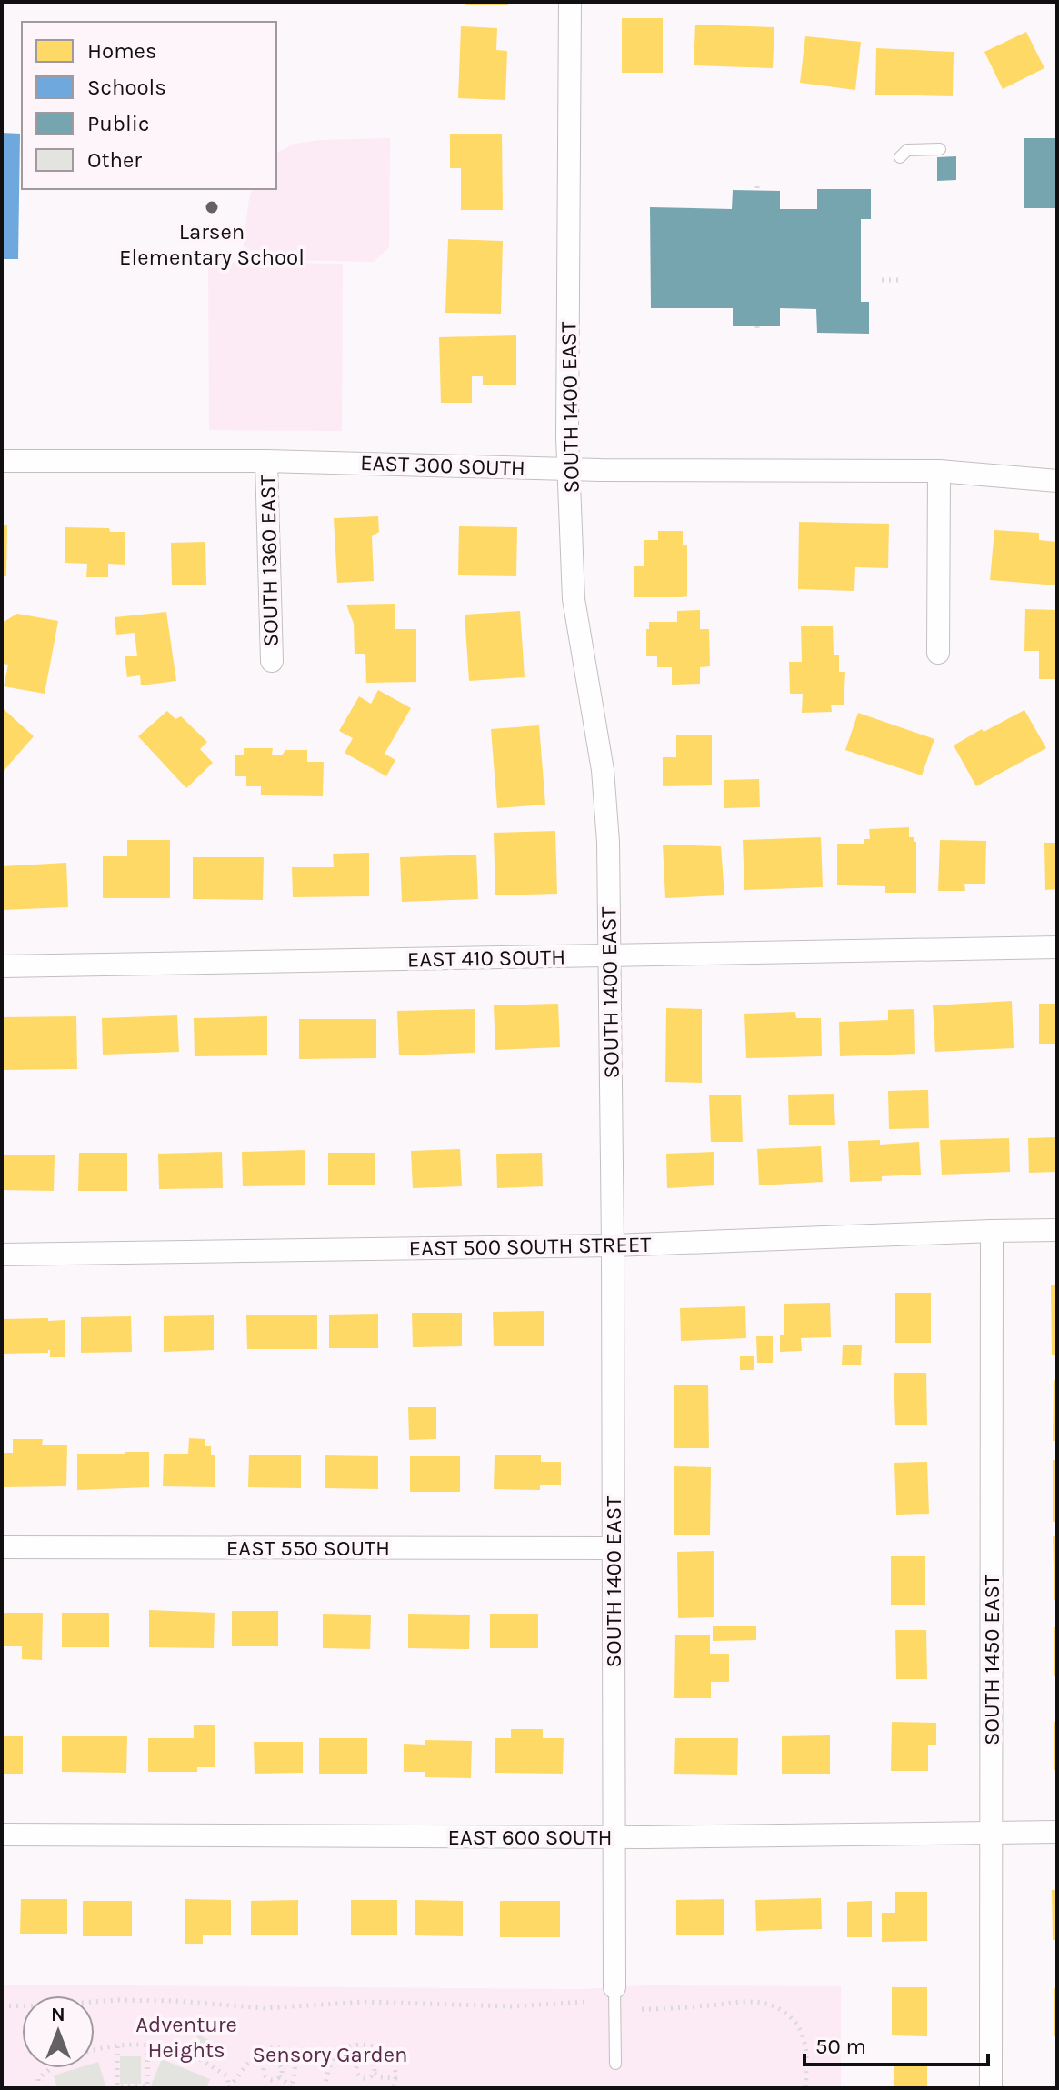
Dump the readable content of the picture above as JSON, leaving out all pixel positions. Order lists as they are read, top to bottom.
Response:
{
  "streets": {
    "street": [
      "SOUTH 1400 EAST",
      "EAST 300 SOUTH",
      "SOUTH 1360 EAST",
      "EAST 410 SOUTH",
      "EAST 500 SOUTH STREET",
      "EAST 550 SOUTH",
      "SOUTH 1450 EAST",
      "EAST 600 SOUTH"
    ]
  },
  "crossings": [
    ["SOUTH 1400 EAST", "EAST 300 SOUTH"],
    ["SOUTH 1400 EAST", "EAST 410 SOUTH"],
    ["SOUTH 1400 EAST", "EAST 500 SOUTH STREET"],
    ["SOUTH 1400 EAST", "EAST 550 SOUTH"],
    ["SOUTH 1400 EAST", "EAST 600 SOUTH"],
    ["EAST 300 SOUTH", "SOUTH 1360 EAST"],
    ["EAST 500 SOUTH STREET", "SOUTH 1450 EAST"],
    ["SOUTH 1450 EAST", "EAST 600 SOUTH"]
  ],
  "parks": ["Adventure Heights", "Sensory Garden"],
  "places": ["Larsen Elementary School"],
  "legend": [
    "Homes",
    "Schools",
    "Public",
    "Other"
  ],
  "scale_bar": "50 m",
  "north": "top"
}
